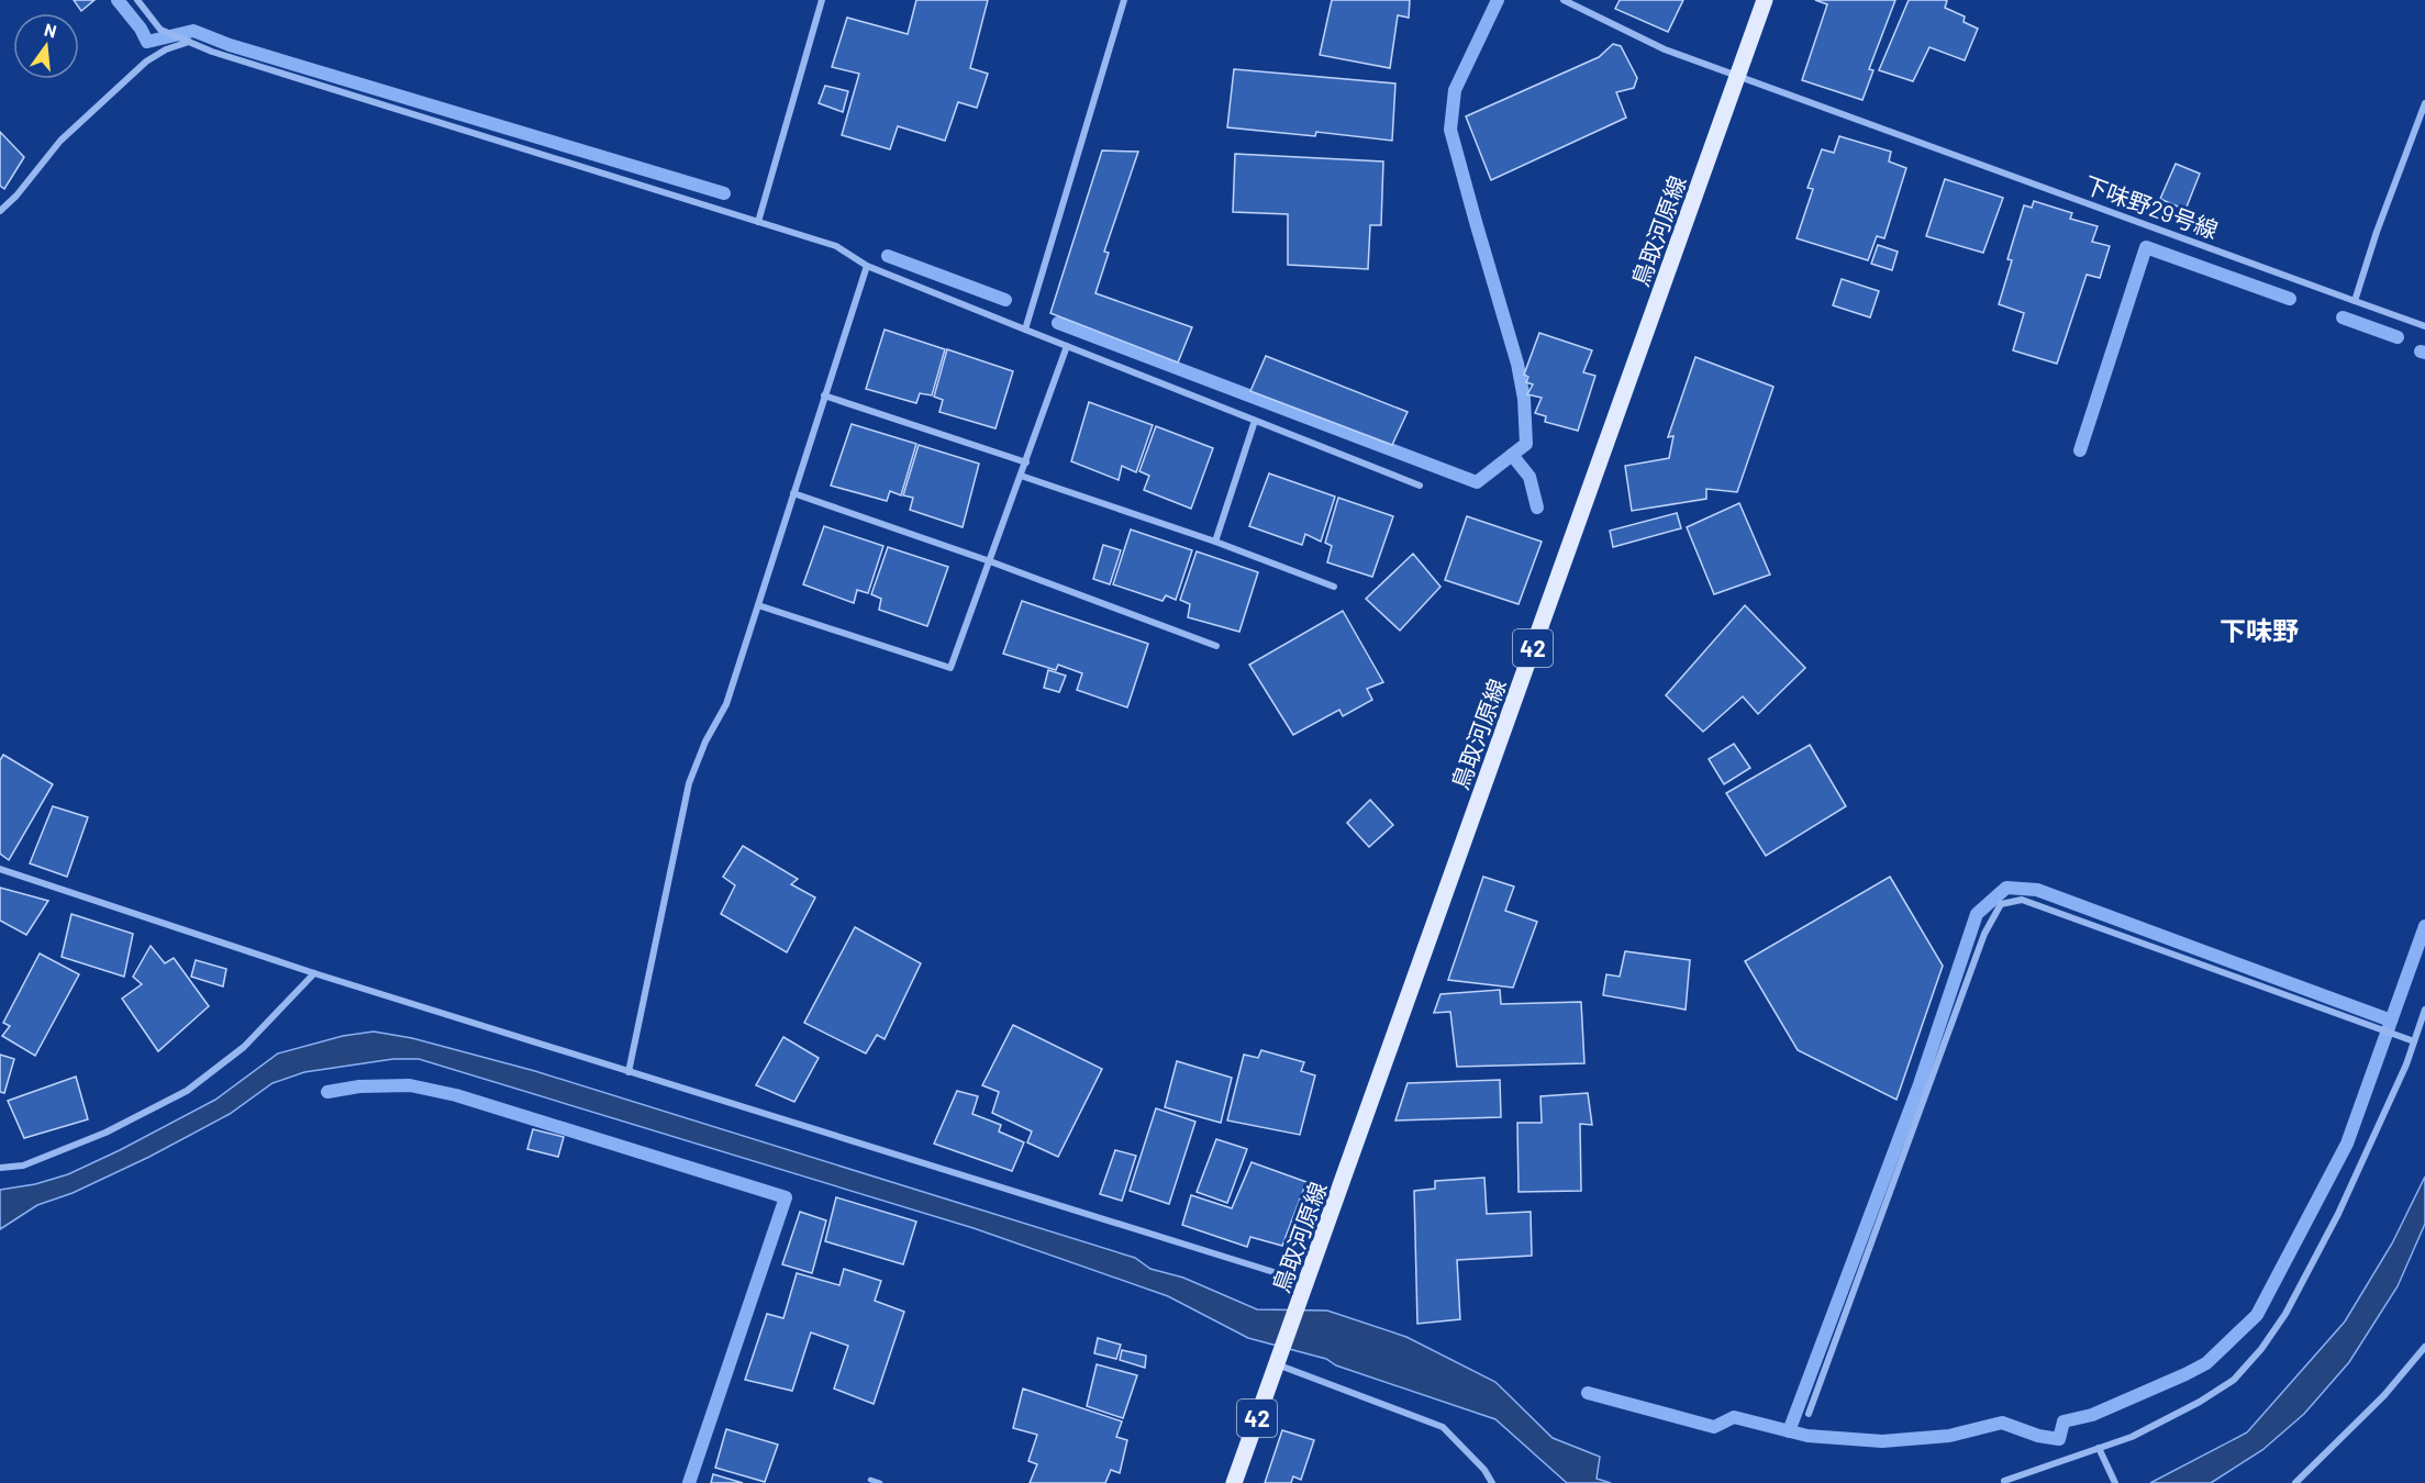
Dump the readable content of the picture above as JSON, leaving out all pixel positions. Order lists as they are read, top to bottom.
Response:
{
  "streets": {
    "main road": ["鳥取河原線", "42"],
    "street": ["下味野29号線"]
  },
  "crossings": [
    ["下味野29号線", "鳥取河原線"]
  ],
  "districts": ["下味野"],
  "north": "top"
}
